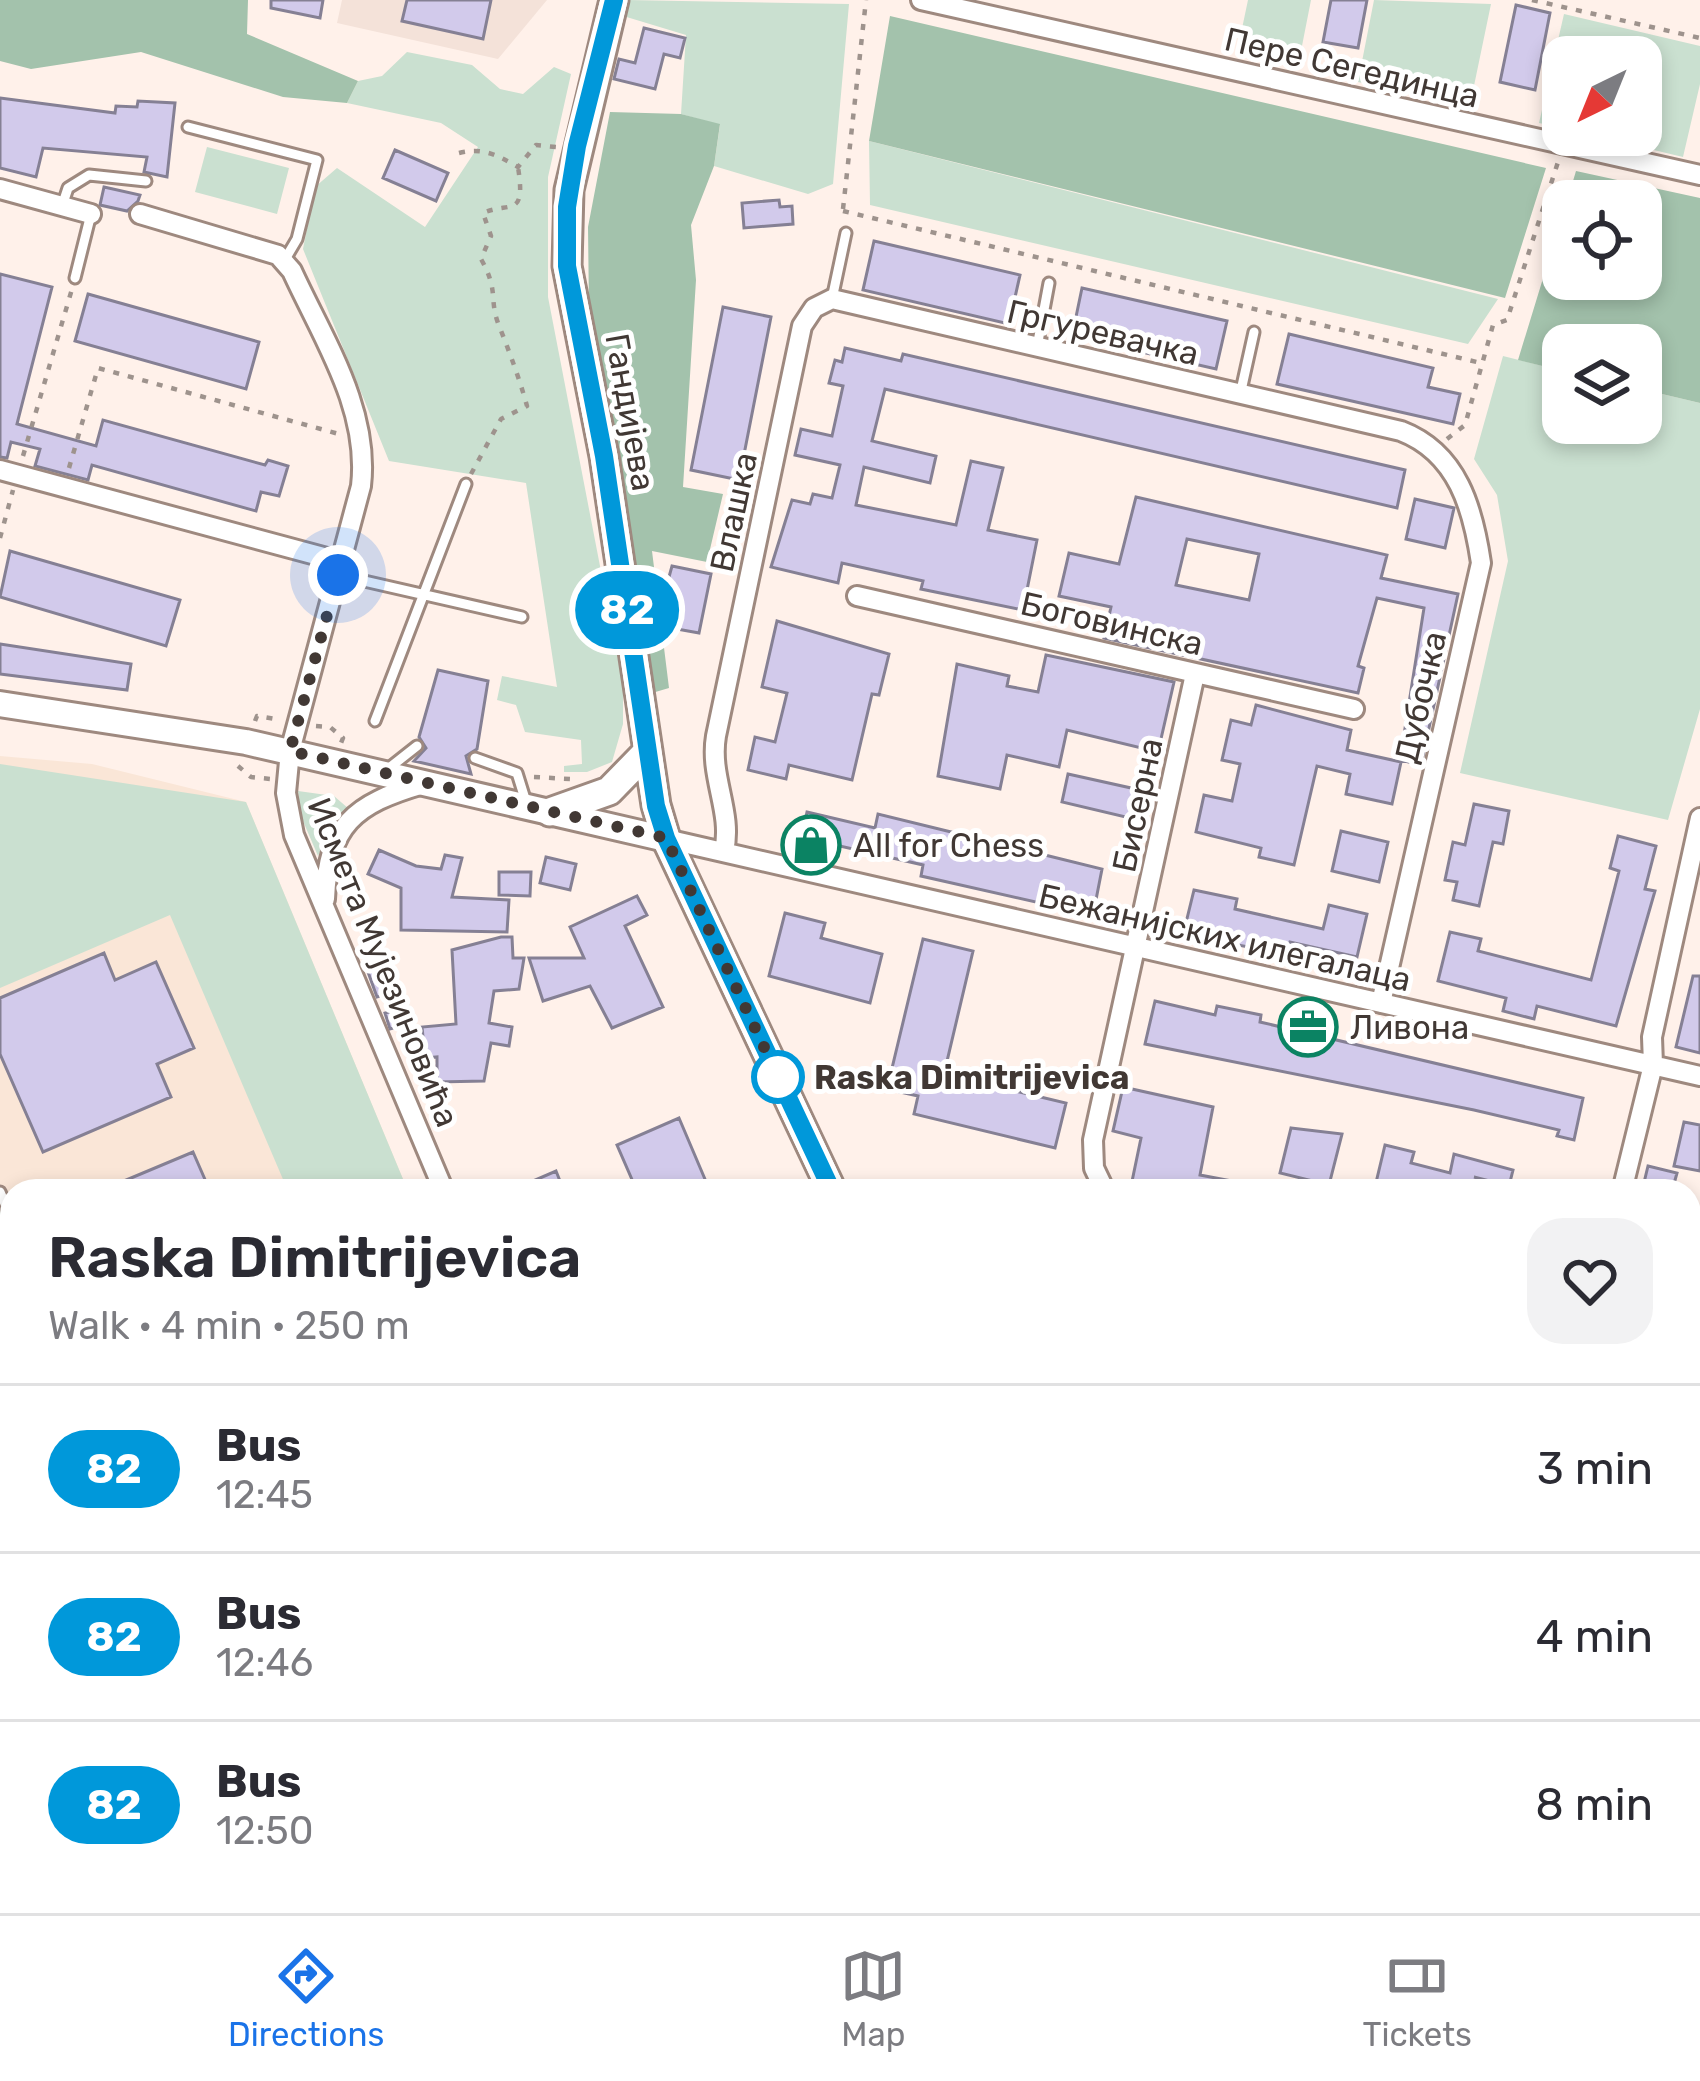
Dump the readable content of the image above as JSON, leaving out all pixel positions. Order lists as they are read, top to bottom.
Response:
{
  "streets": {
    "main road": ["Гандијева"],
    "street": [
      "Пере Сегединца",
      "Гргуревачка",
      "Влашка",
      "Боговинска",
      "Дубочка",
      "Бисерна",
      "Бежанијских илегалаца",
      "Исмета Мујезиновића"
    ]
  },
  "crossings": [
    ["Гргуревачка", "Влашка"],
    ["Гргуревачка", "Дубочка"],
    ["Гандијева", "Бежанијских илегалаца"],
    ["Влашка", "Бежанијских илегалаца"],
    ["Боговинска", "Бисерна"],
    ["Дубочка", "Бежанијских илегалаца"],
    ["Бисерна", "Бежанијских илегалаца"]
  ],
  "places": {
    "shop": ["All for Chess"],
    "office": ["Ливона"],
    "other": ["Raska Dimitrijevica"]
  },
  "lines": ["bus line 82"],
  "north": "bottom left",
  "page": {
    "on_map": "82",
    "heading": ["Raska Dimitrijevica", "Walk · 4 min · 250 m"],
    "list": [
      {
        "mark": "82",
        "name": "Bus",
        "note": "12:45",
        "value": "3 min"
      },
      {
        "mark": "82",
        "name": "Bus",
        "note": "12:46",
        "value": "4 min"
      },
      {
        "mark": "82",
        "name": "Bus",
        "note": "12:50",
        "value": "8 min"
      }
    ],
    "tabs": ["Directions", "Map", "Tickets"]
  }
}
